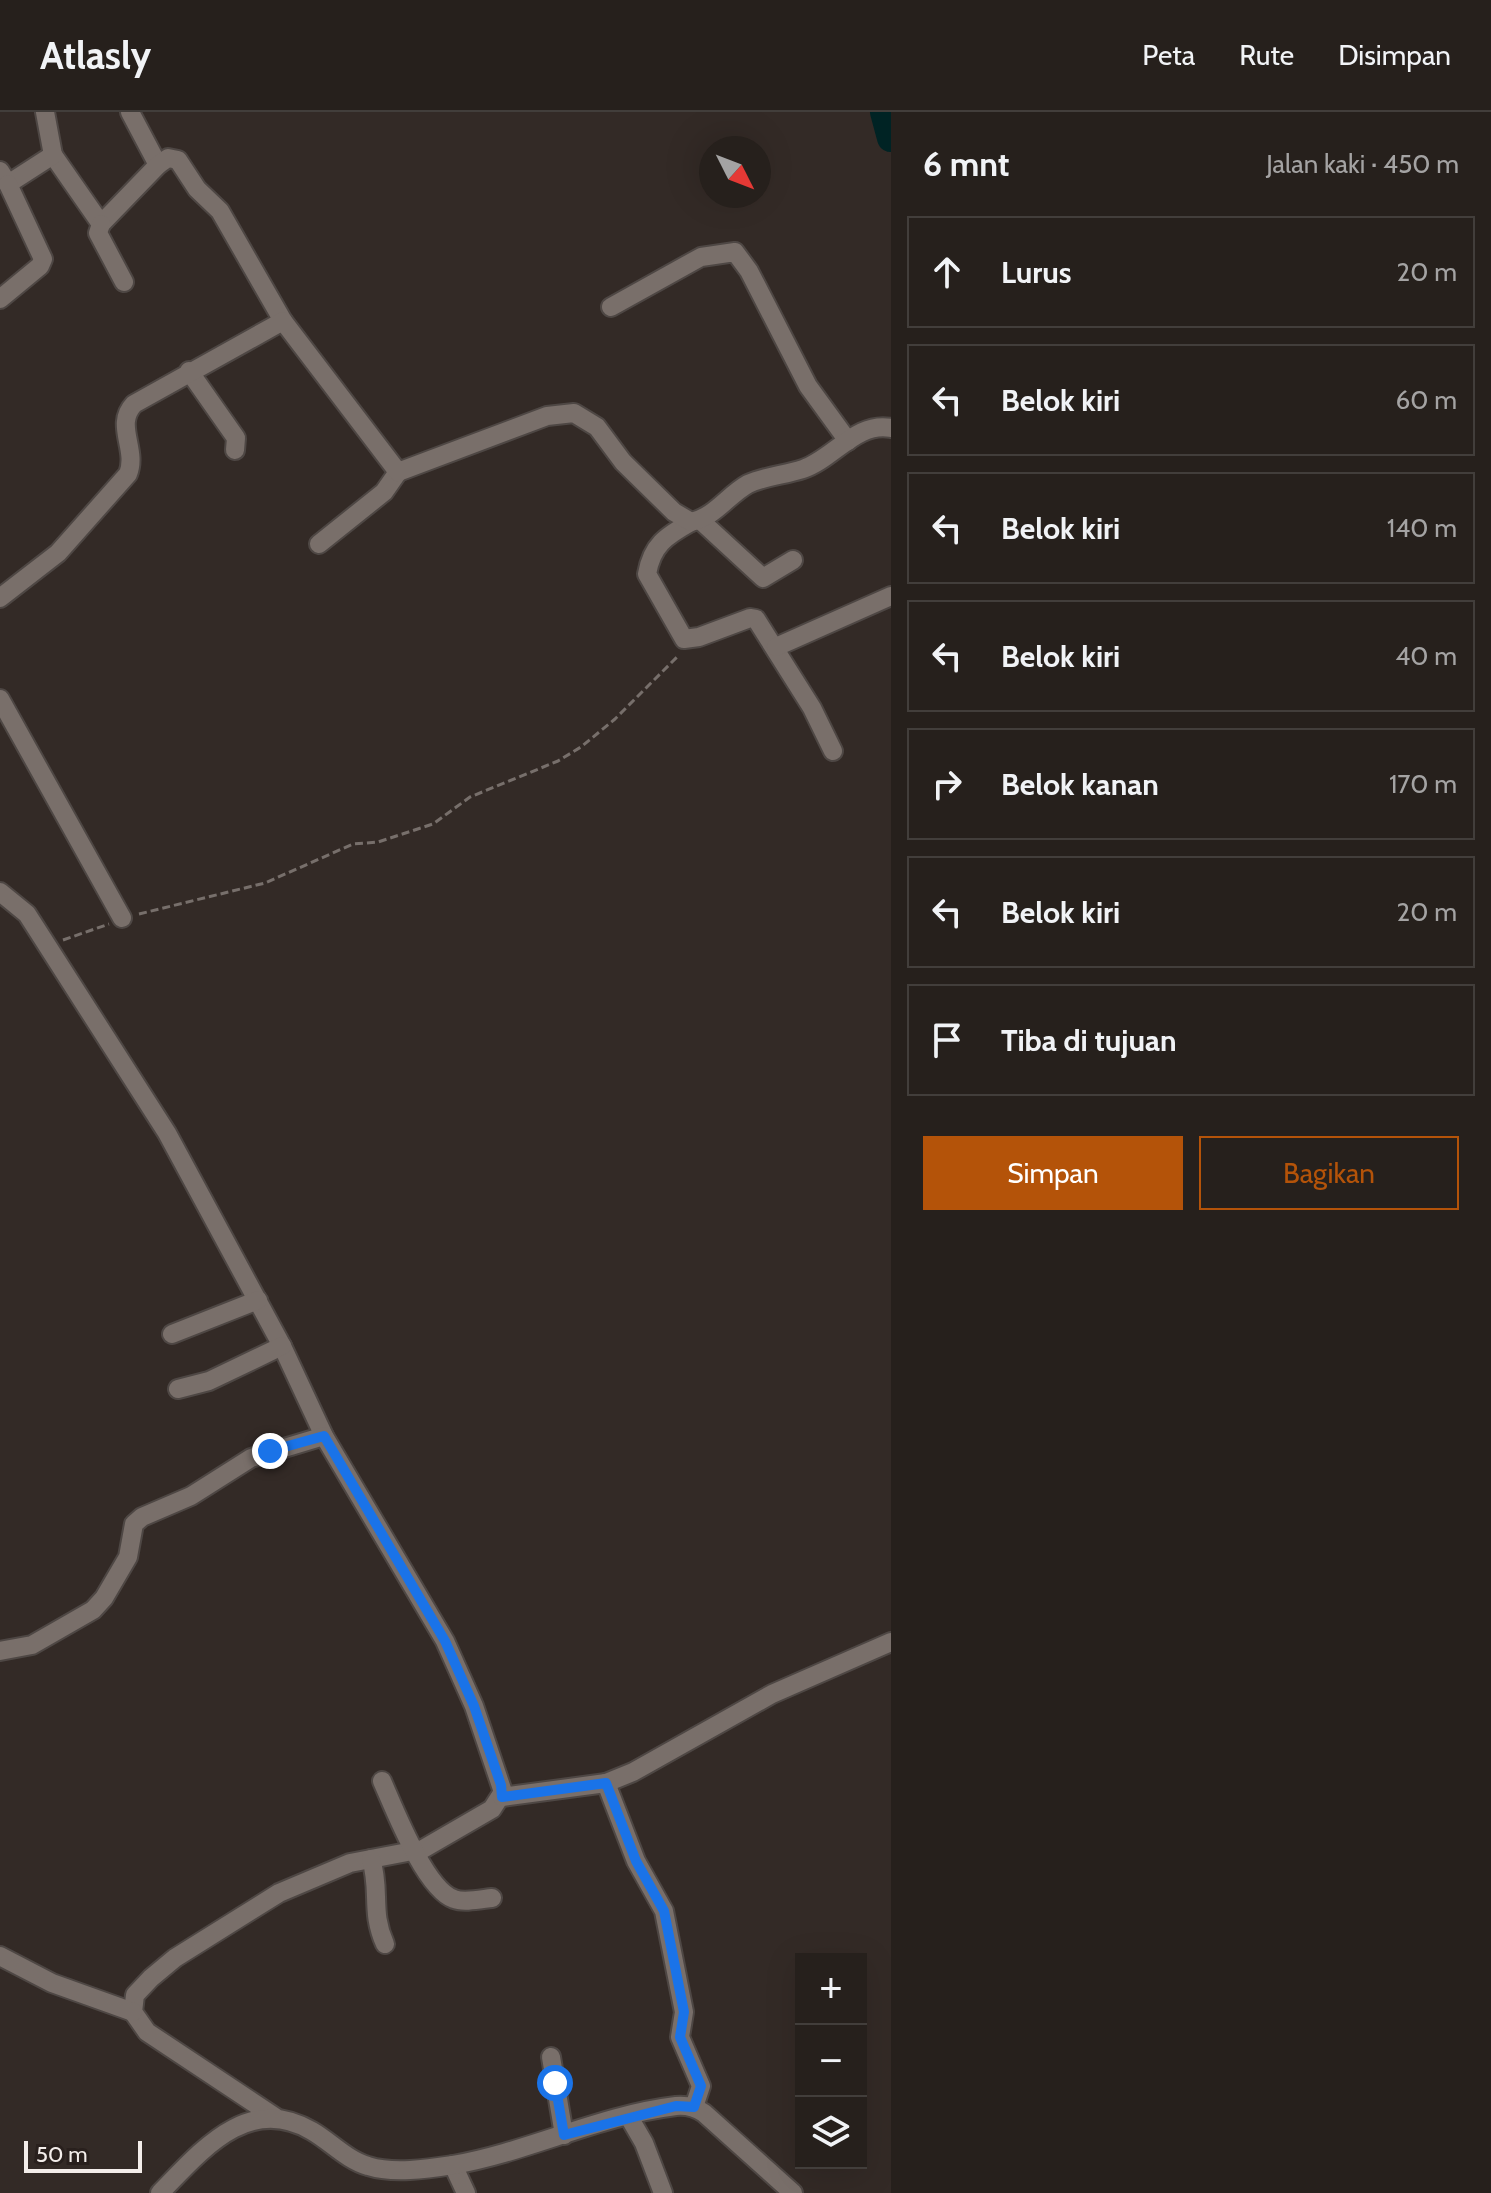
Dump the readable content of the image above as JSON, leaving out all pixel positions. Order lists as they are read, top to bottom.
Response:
{
  "scale_bar": "50 m",
  "north": "bottom right",
  "page": {
    "header": "Atlasly",
    "nav": ["Peta", "Rute", "Disimpan"],
    "heading": ["6 mnt", "Jalan kaki · 450 m"],
    "list": [
      ["Lurus", "20 m"],
      ["Belok kiri", "60 m"],
      ["Belok kiri", "140 m"],
      ["Belok kiri", "40 m"],
      ["Belok kanan", "170 m"],
      ["Belok kiri", "20 m"],
      "Tiba di tujuan"
    ],
    "buttons": ["Simpan", "Bagikan"],
    "map_buttons": ["+", "−"],
    "scale": "50 m"
  }
}
